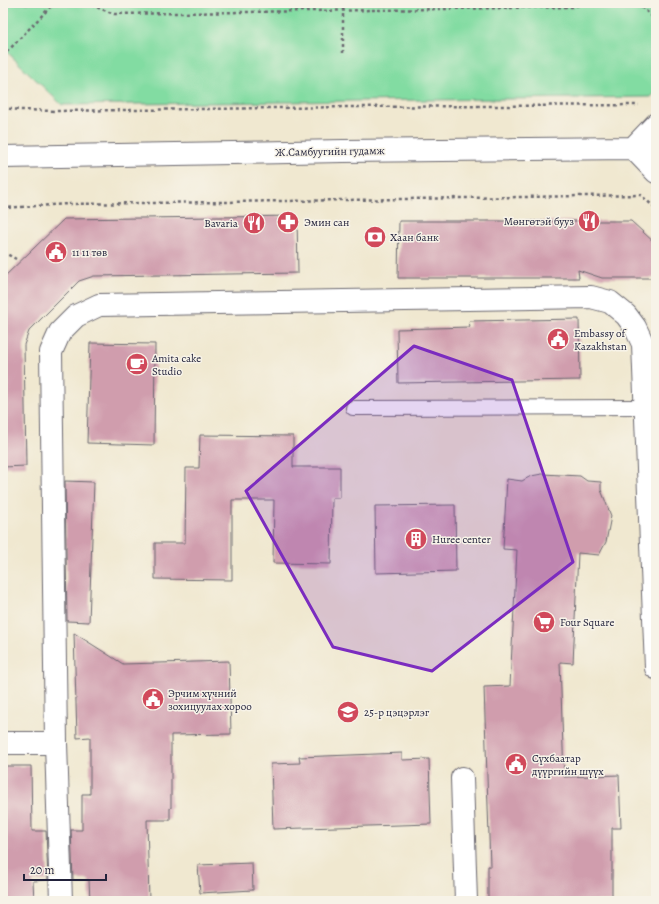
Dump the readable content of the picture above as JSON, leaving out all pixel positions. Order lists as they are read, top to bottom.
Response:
{
  "streets": {
    "street": ["Ж.Самбуугийн гудамж"]
  },
  "places": {
    "restaurant": ["Мөнгөтэй бууз", "Bavaria"],
    "pharmacy": ["Эмин сан"],
    "bank": ["Хаан банк"],
    "public building": [
      "11 11 төв",
      "Embassy of Kazakhstan",
      "Эрчим хүчний зохицуулах хороо",
      "Сүхбаатар дүүргийн шүүх"
    ],
    "cafe": ["Amita cake Studio"],
    "building": ["Huree center"],
    "supermarket": ["Four Square"],
    "school or university": ["25-р цэцэрлэг"]
  },
  "scale_bar": "20 m"
}
